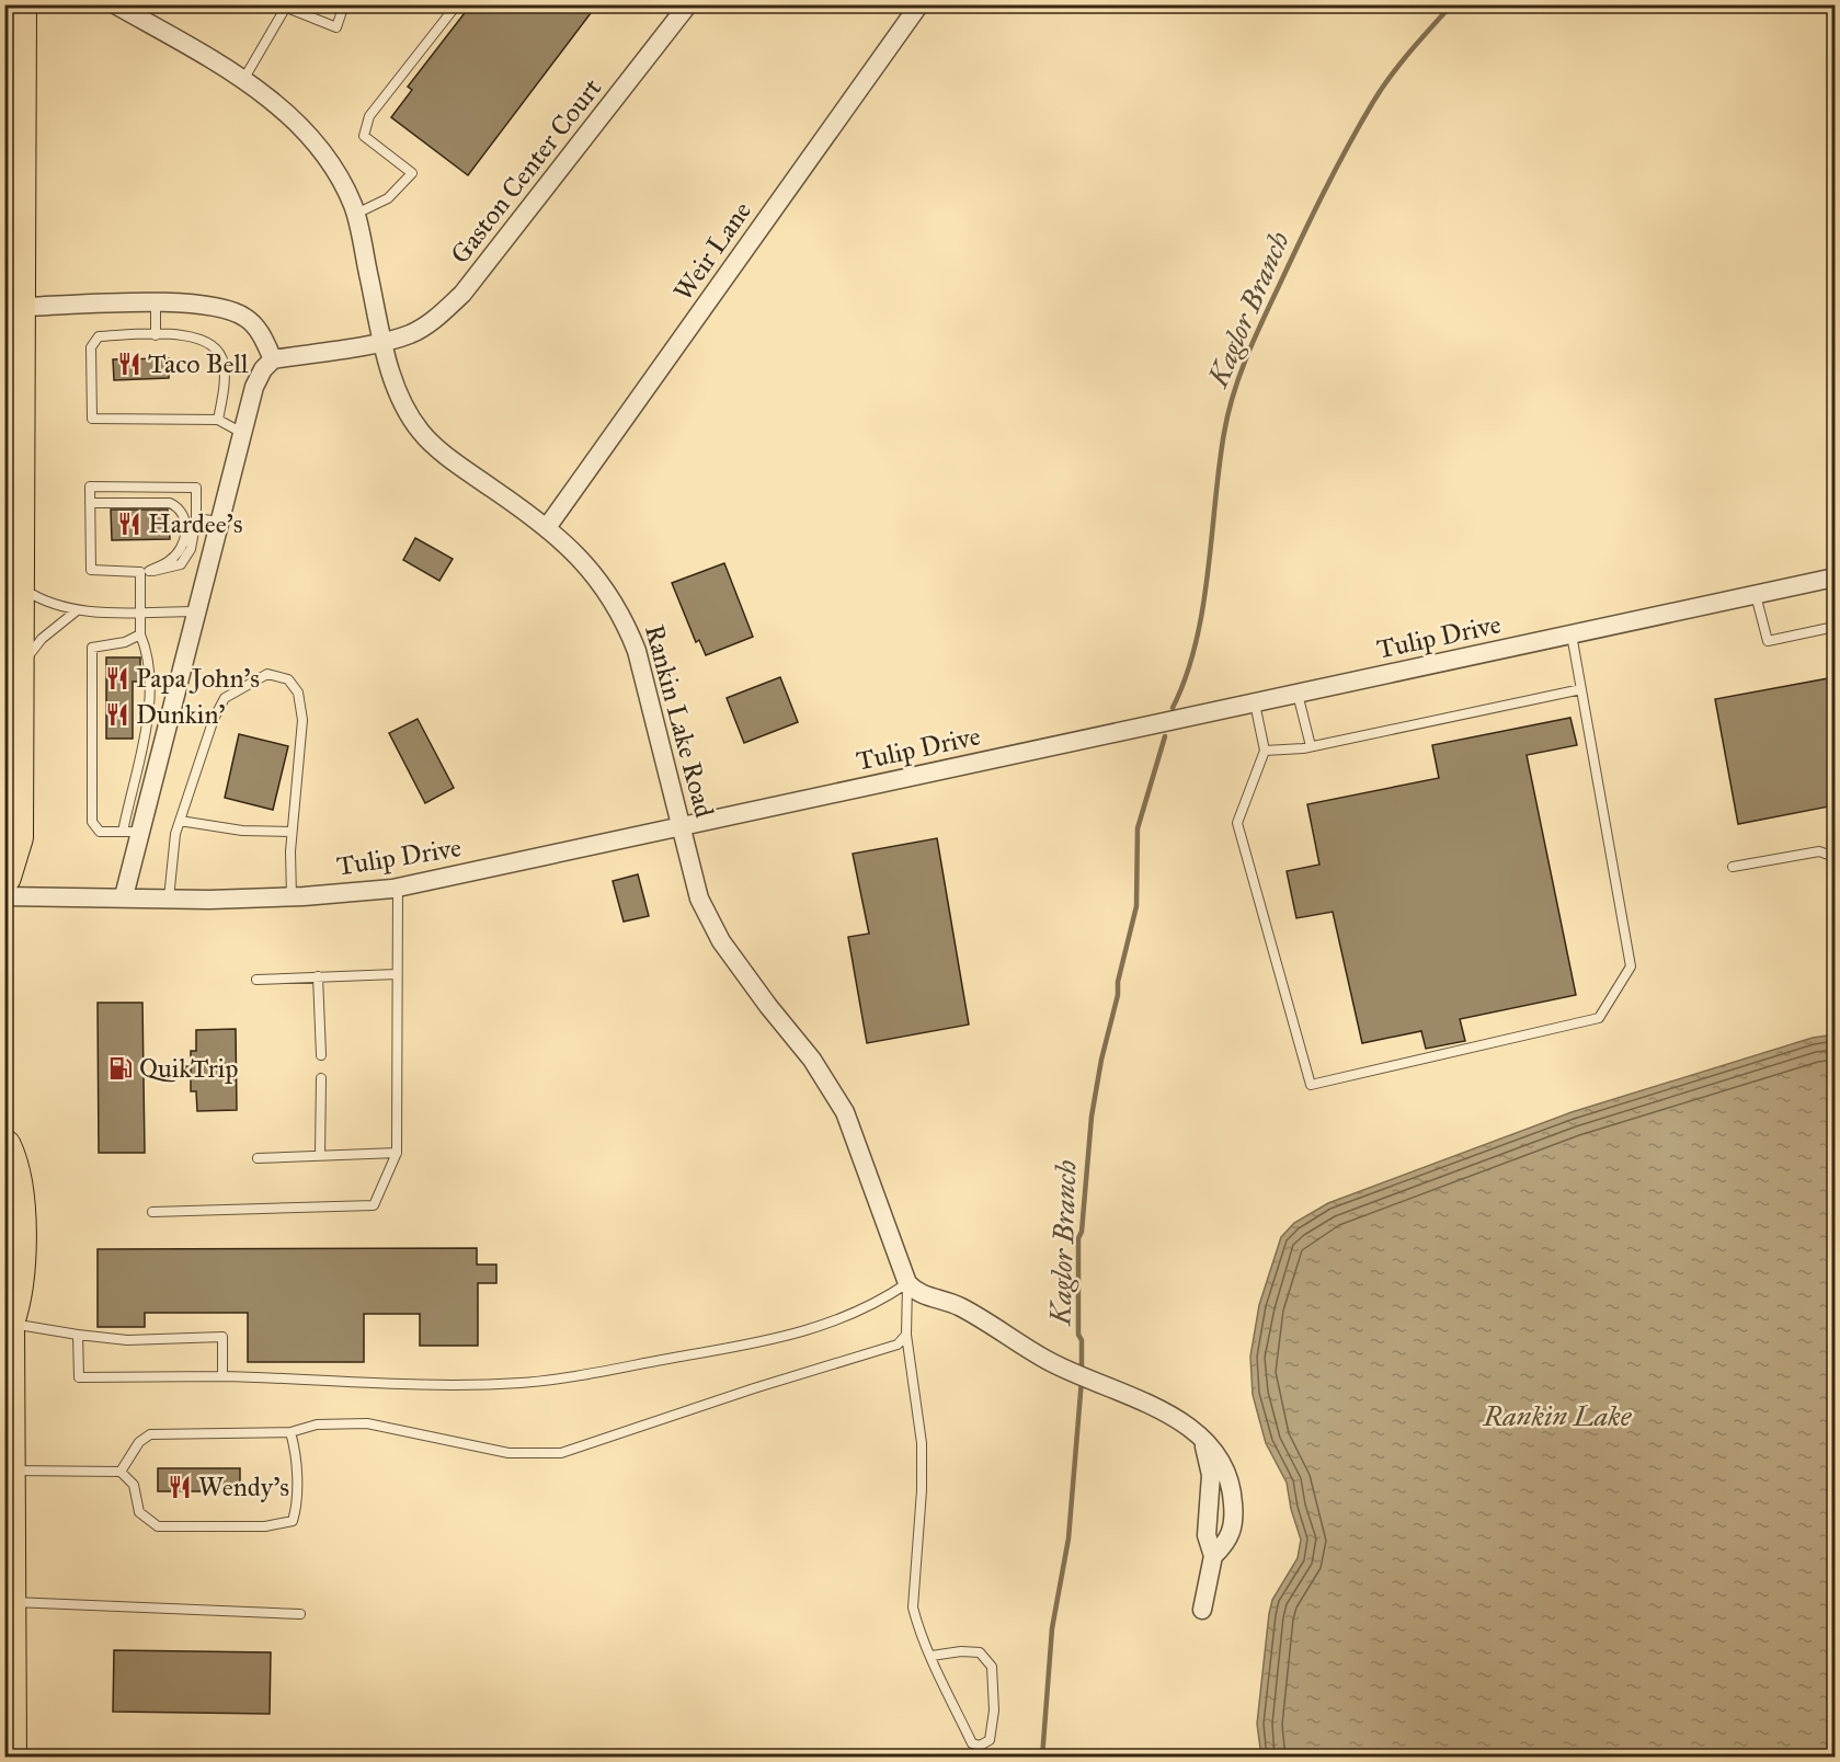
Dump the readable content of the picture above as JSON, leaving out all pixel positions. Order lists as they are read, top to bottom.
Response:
{
  "streets": {
    "street": [
      "Gaston Center Court",
      "Weir Lane",
      "Tulip Drive",
      "Rankin Lake Road"
    ]
  },
  "crossings": [
    ["Gaston Center Court", "Rankin Lake Road"],
    ["Weir Lane", "Rankin Lake Road"],
    ["Tulip Drive", "Rankin Lake Road"]
  ],
  "water": ["Kaglor Branch", "Rankin Lake"],
  "places": {
    "restaurant": [
      "Taco Bell",
      "Hardee's",
      "Papa John's",
      "Dunkin'",
      "Wendy's"
    ],
    "fuel station": ["QuikTrip"]
  }
}
